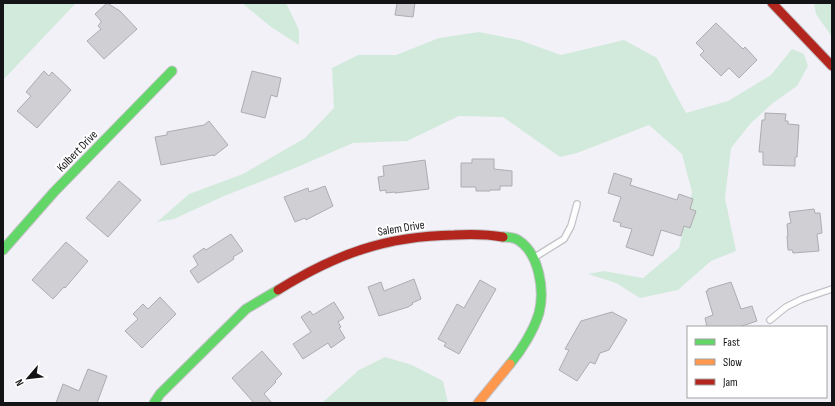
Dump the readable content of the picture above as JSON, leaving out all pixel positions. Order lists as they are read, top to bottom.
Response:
{
  "streets": {
    "street": ["Kolbert Drive", "Salem Drive"]
  },
  "legend": ["Fast", "Slow", "Jam"],
  "north": "bottom left"
}
